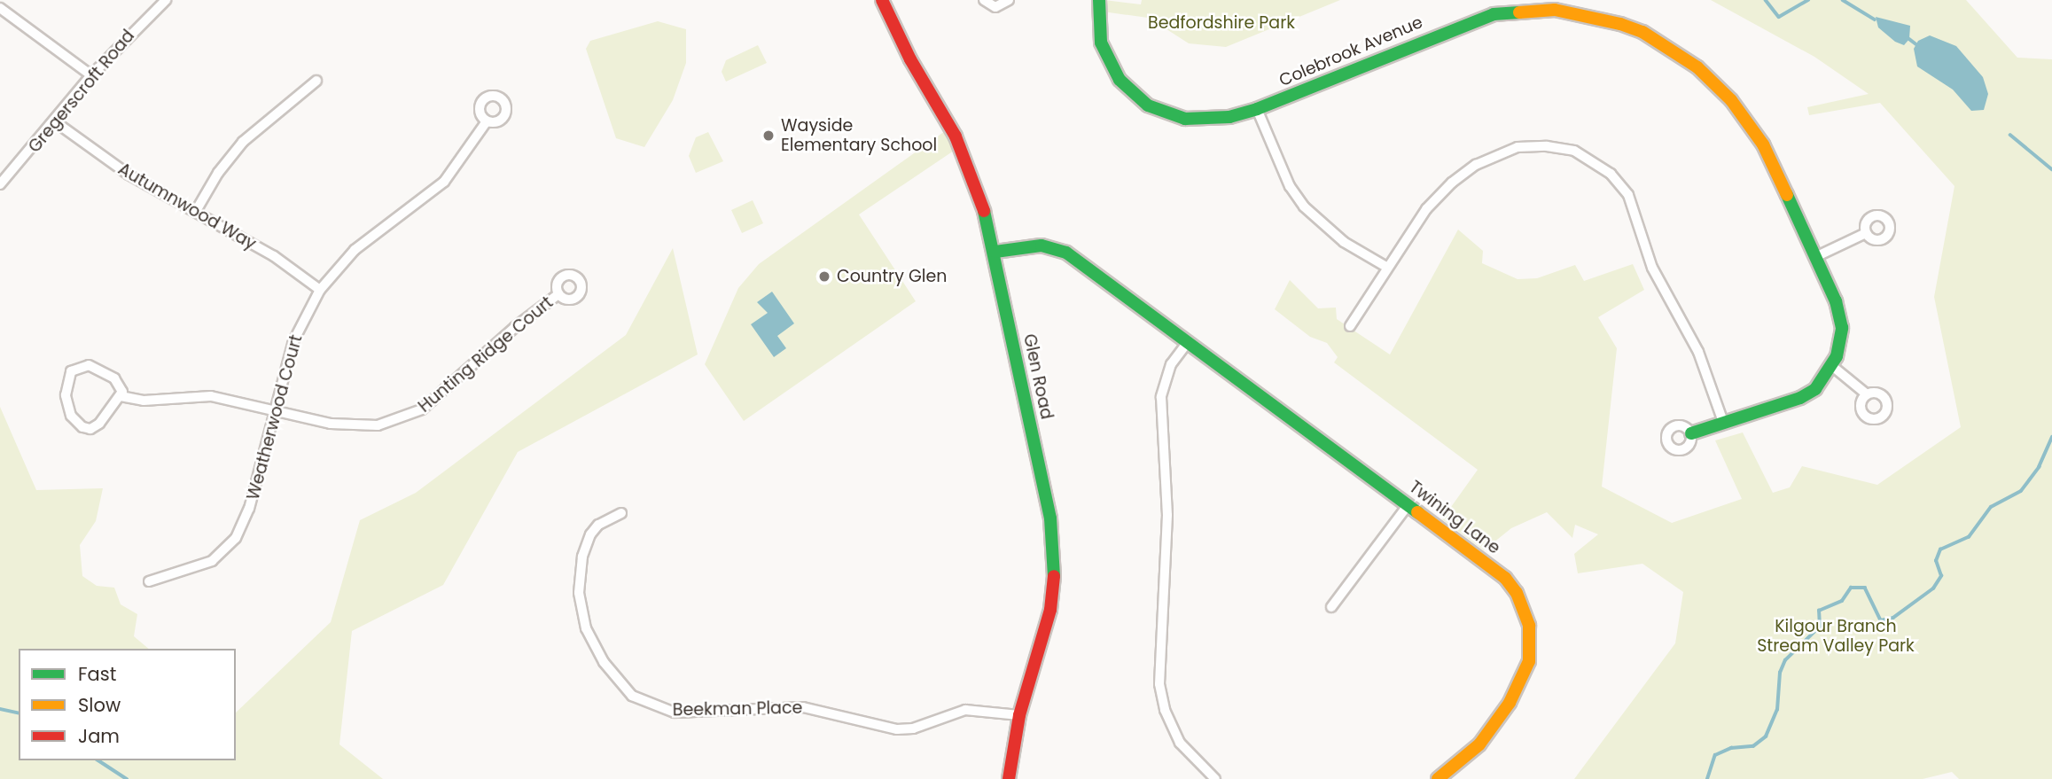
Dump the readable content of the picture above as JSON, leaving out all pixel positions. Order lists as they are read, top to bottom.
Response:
{
  "streets": {
    "street": [
      "Colebrook Avenue",
      "Gregerscroft Road",
      "Autumnwood Way",
      "Hunting Ridge Court",
      "Glen Road",
      "Weatherwood Court",
      "Twining Lane",
      "Beekman Place"
    ]
  },
  "crossings": [
    ["Gregerscroft Road", "Autumnwood Way"],
    ["Autumnwood Way", "Weatherwood Court"],
    ["Hunting Ridge Court", "Weatherwood Court"],
    ["Glen Road", "Twining Lane"],
    ["Glen Road", "Beekman Place"]
  ],
  "parks": ["Bedfordshire Park", "Kilgour Branch Stream Valley Park"],
  "places": ["Wayside Elementary School", "Country Glen"],
  "legend": ["Fast", "Slow", "Jam"]
}
